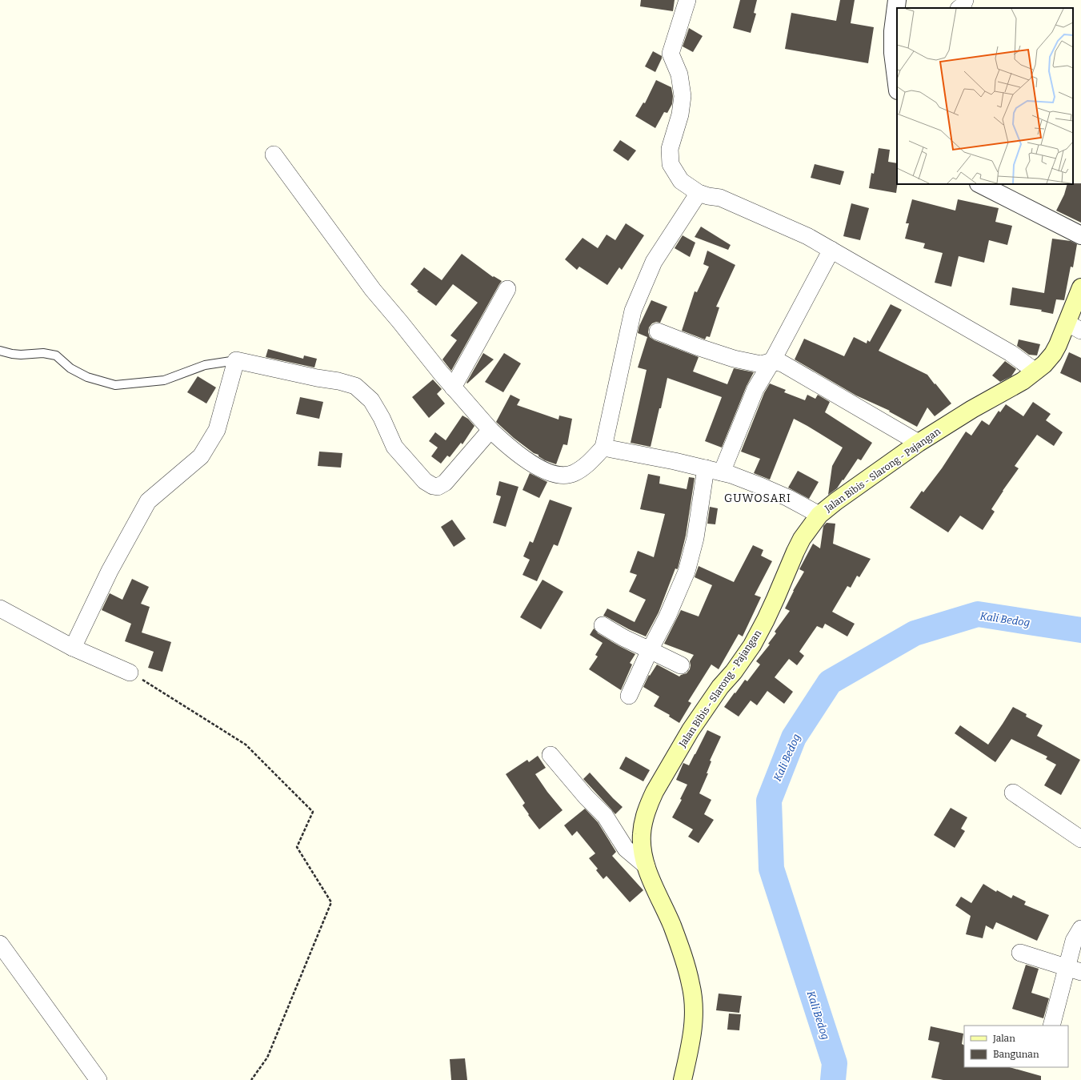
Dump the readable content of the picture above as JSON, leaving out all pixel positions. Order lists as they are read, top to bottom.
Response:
{
  "streets": {
    "main road": ["Jalan Bibis - Slarong - Pajangan"]
  },
  "districts": ["GUWOSARI"],
  "water": ["Kali Bedog"],
  "legend": ["Jalan", "Bangunan"]
}
